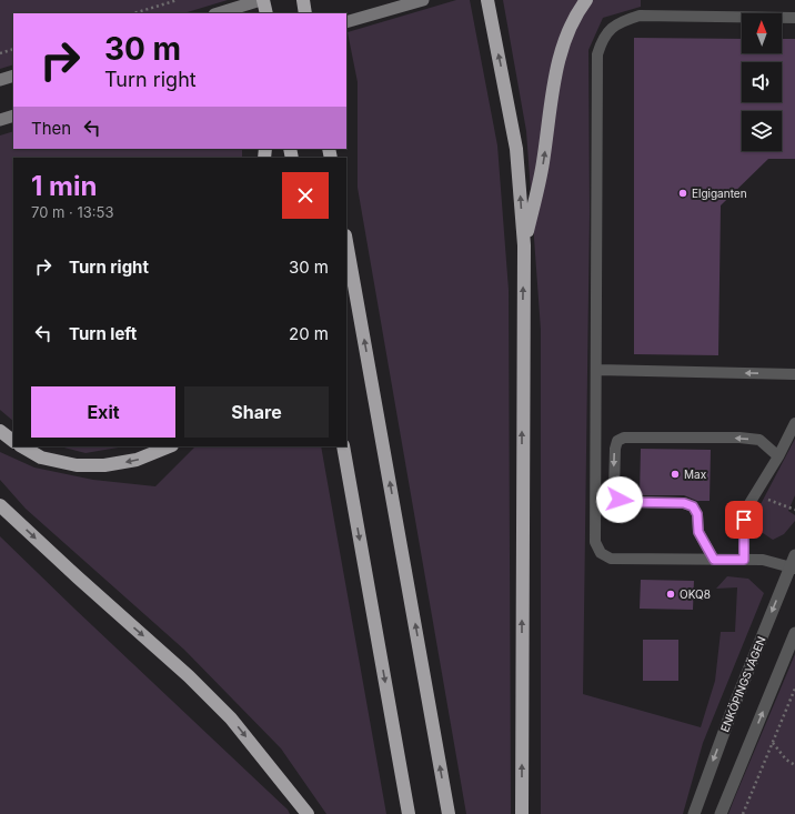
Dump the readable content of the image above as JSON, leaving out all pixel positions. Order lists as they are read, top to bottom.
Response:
{
  "streets": {
    "street": ["ENKÖPINGSVÄGEN"]
  },
  "places": ["Elgiganten", "Max", "OKQ8"],
  "north": "top",
  "page": {
    "turn": ["30 m", "Turn right"],
    "then": "Then",
    "heading": ["1 min", "70 m · 13:53"],
    "list": [
      {
        "name": "Turn right",
        "value": "30 m"
      },
      {
        "name": "Turn left",
        "value": "20 m"
      }
    ],
    "buttons": ["Exit", "Share"]
  }
}
